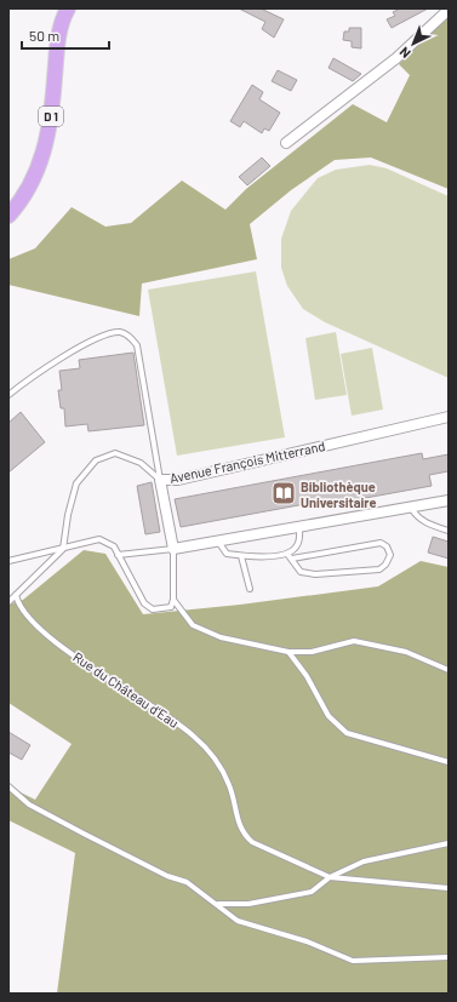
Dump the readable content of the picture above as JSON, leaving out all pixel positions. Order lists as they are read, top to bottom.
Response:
{
  "streets": {
    "main road": ["D 1"],
    "street": ["Avenue François Mitterrand"],
    "lane": ["Rue du Château d'Eau"]
  },
  "places": {
    "library": ["Bibliothèque Universitaire"]
  },
  "scale_bar": "50 m",
  "north": "bottom left"
}
